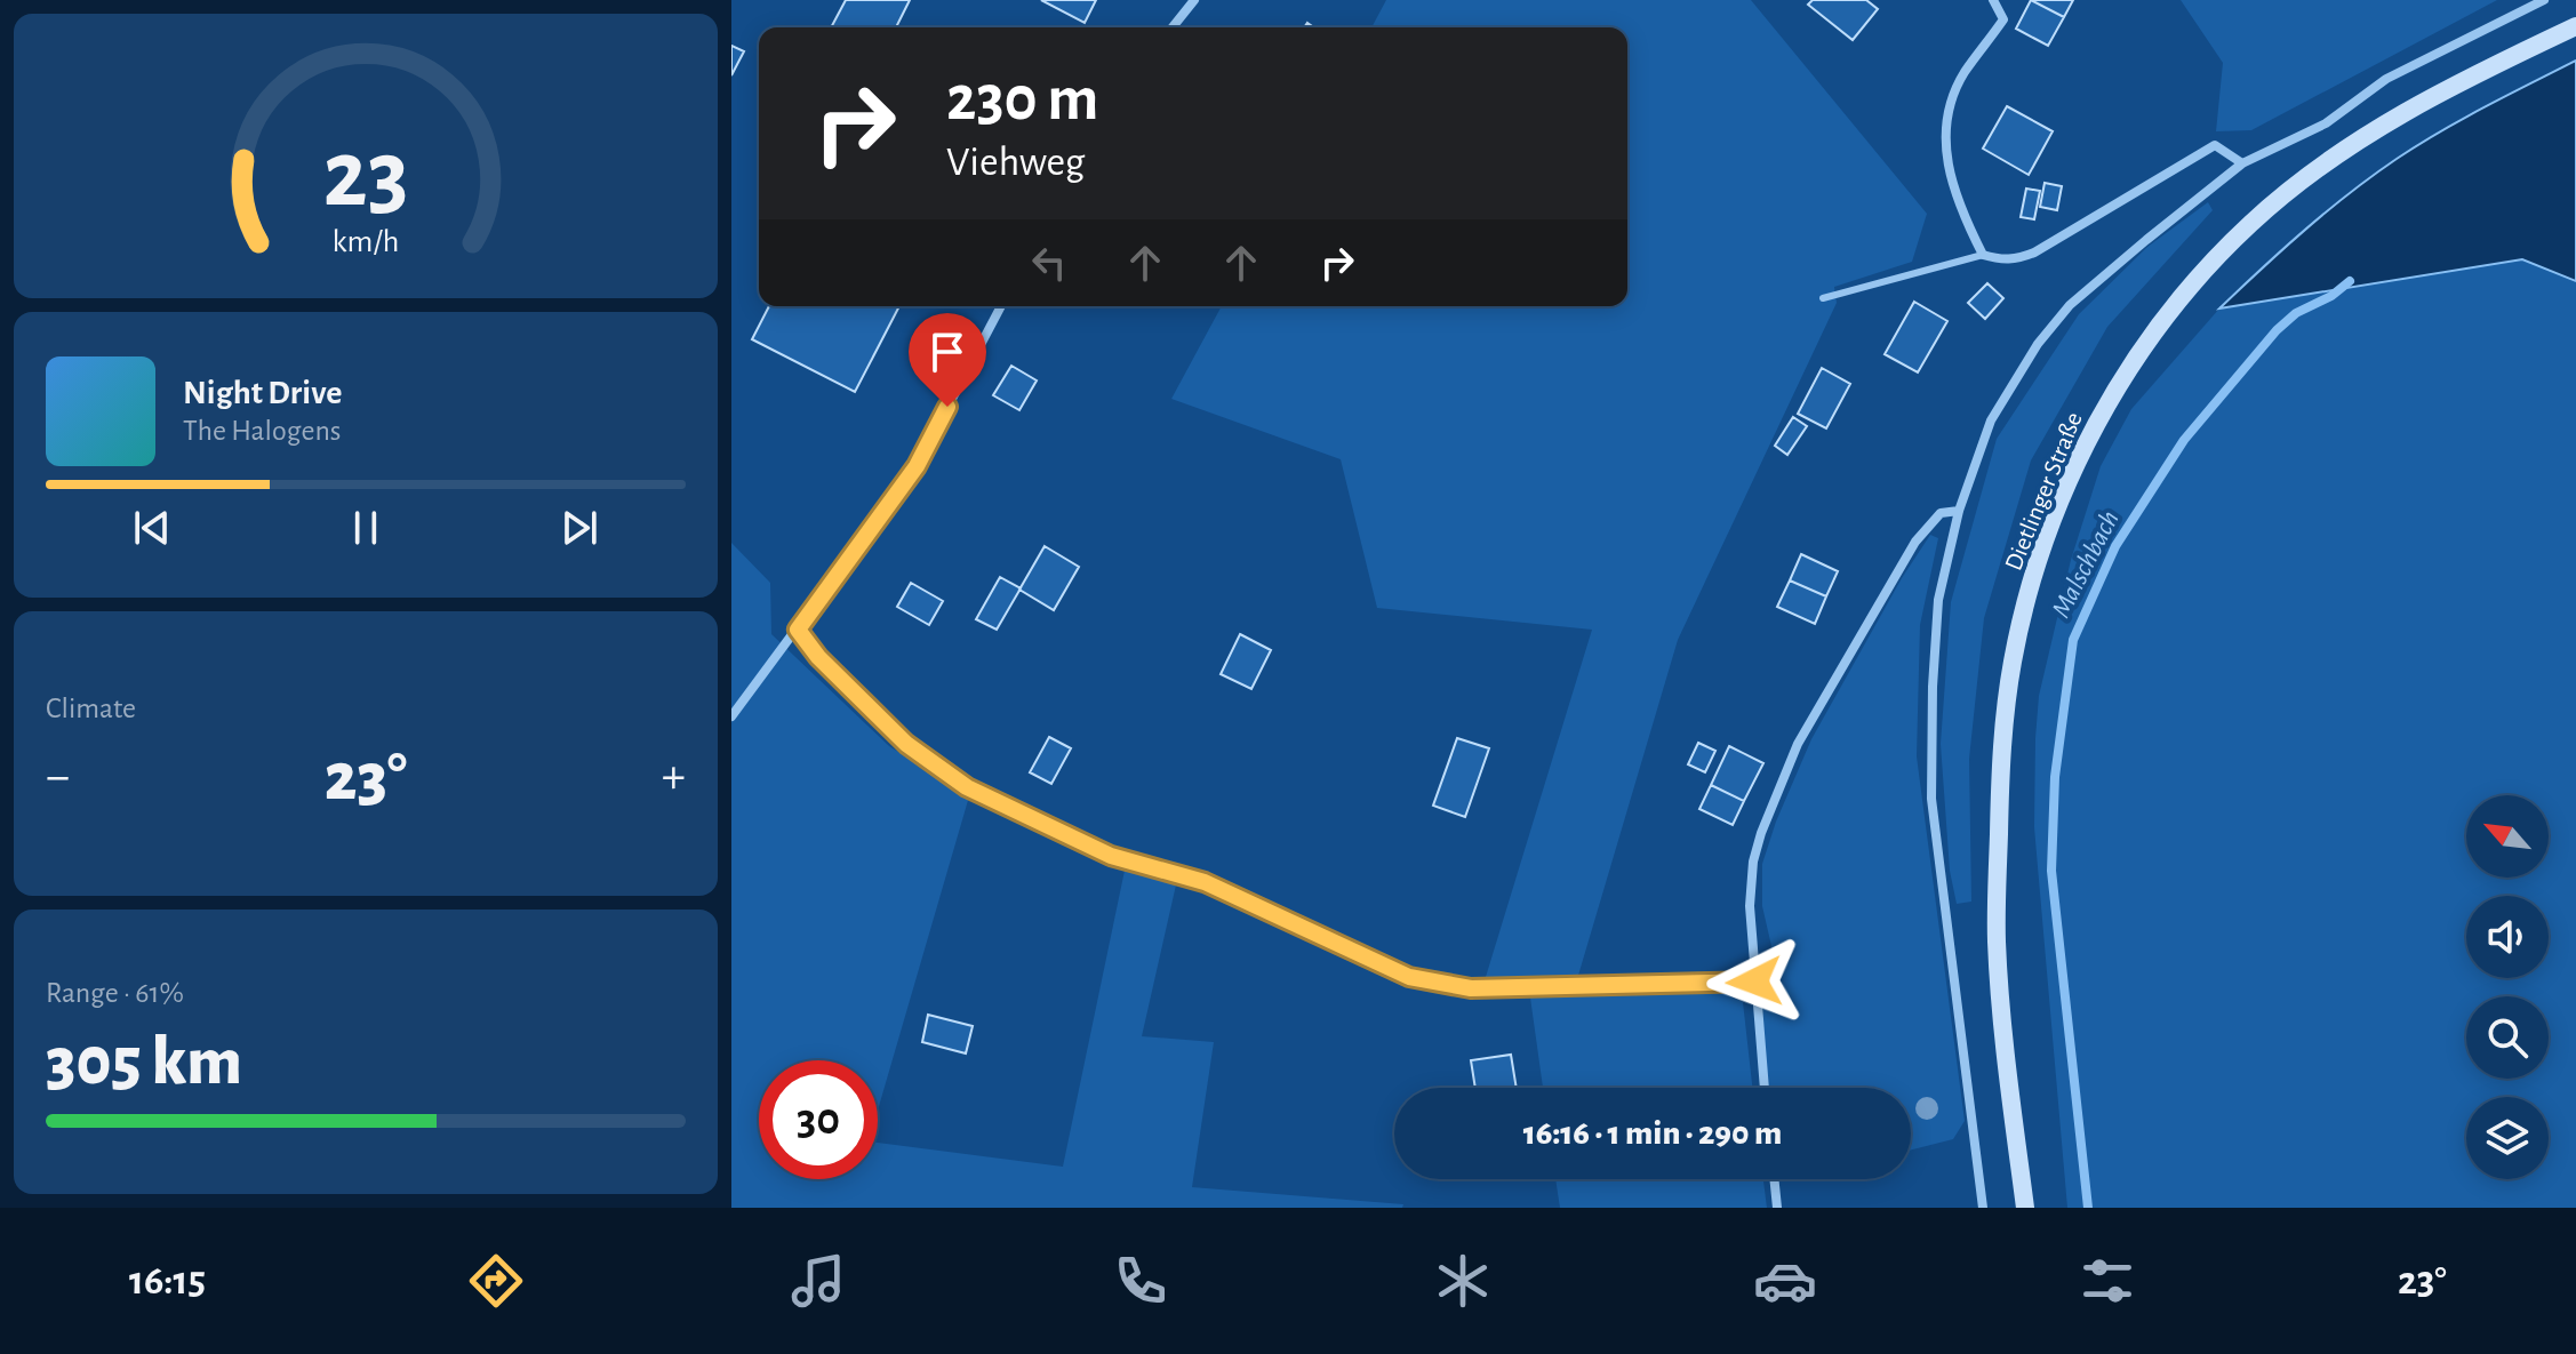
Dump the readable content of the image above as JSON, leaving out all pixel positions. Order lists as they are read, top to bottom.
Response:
{
  "streets": {
    "main road": ["Dietlinger Straße"]
  },
  "water": ["Malschbach"],
  "north": "top left",
  "page": {
    "turn": ["230 m", "Viehweg"],
    "song": ["Night Drive", "The Halogens"],
    "tile": [
      "Climate",
      ["Range · 61%", "305 km"]
    ],
    "heat": ["−", "23°", "+"],
    "limit": "30",
    "trip": "16:16 · 1 min · 290 m",
    "tabs": ["16:15", "23°"],
    "gauge": ["23", "km/h"]
  }
}
